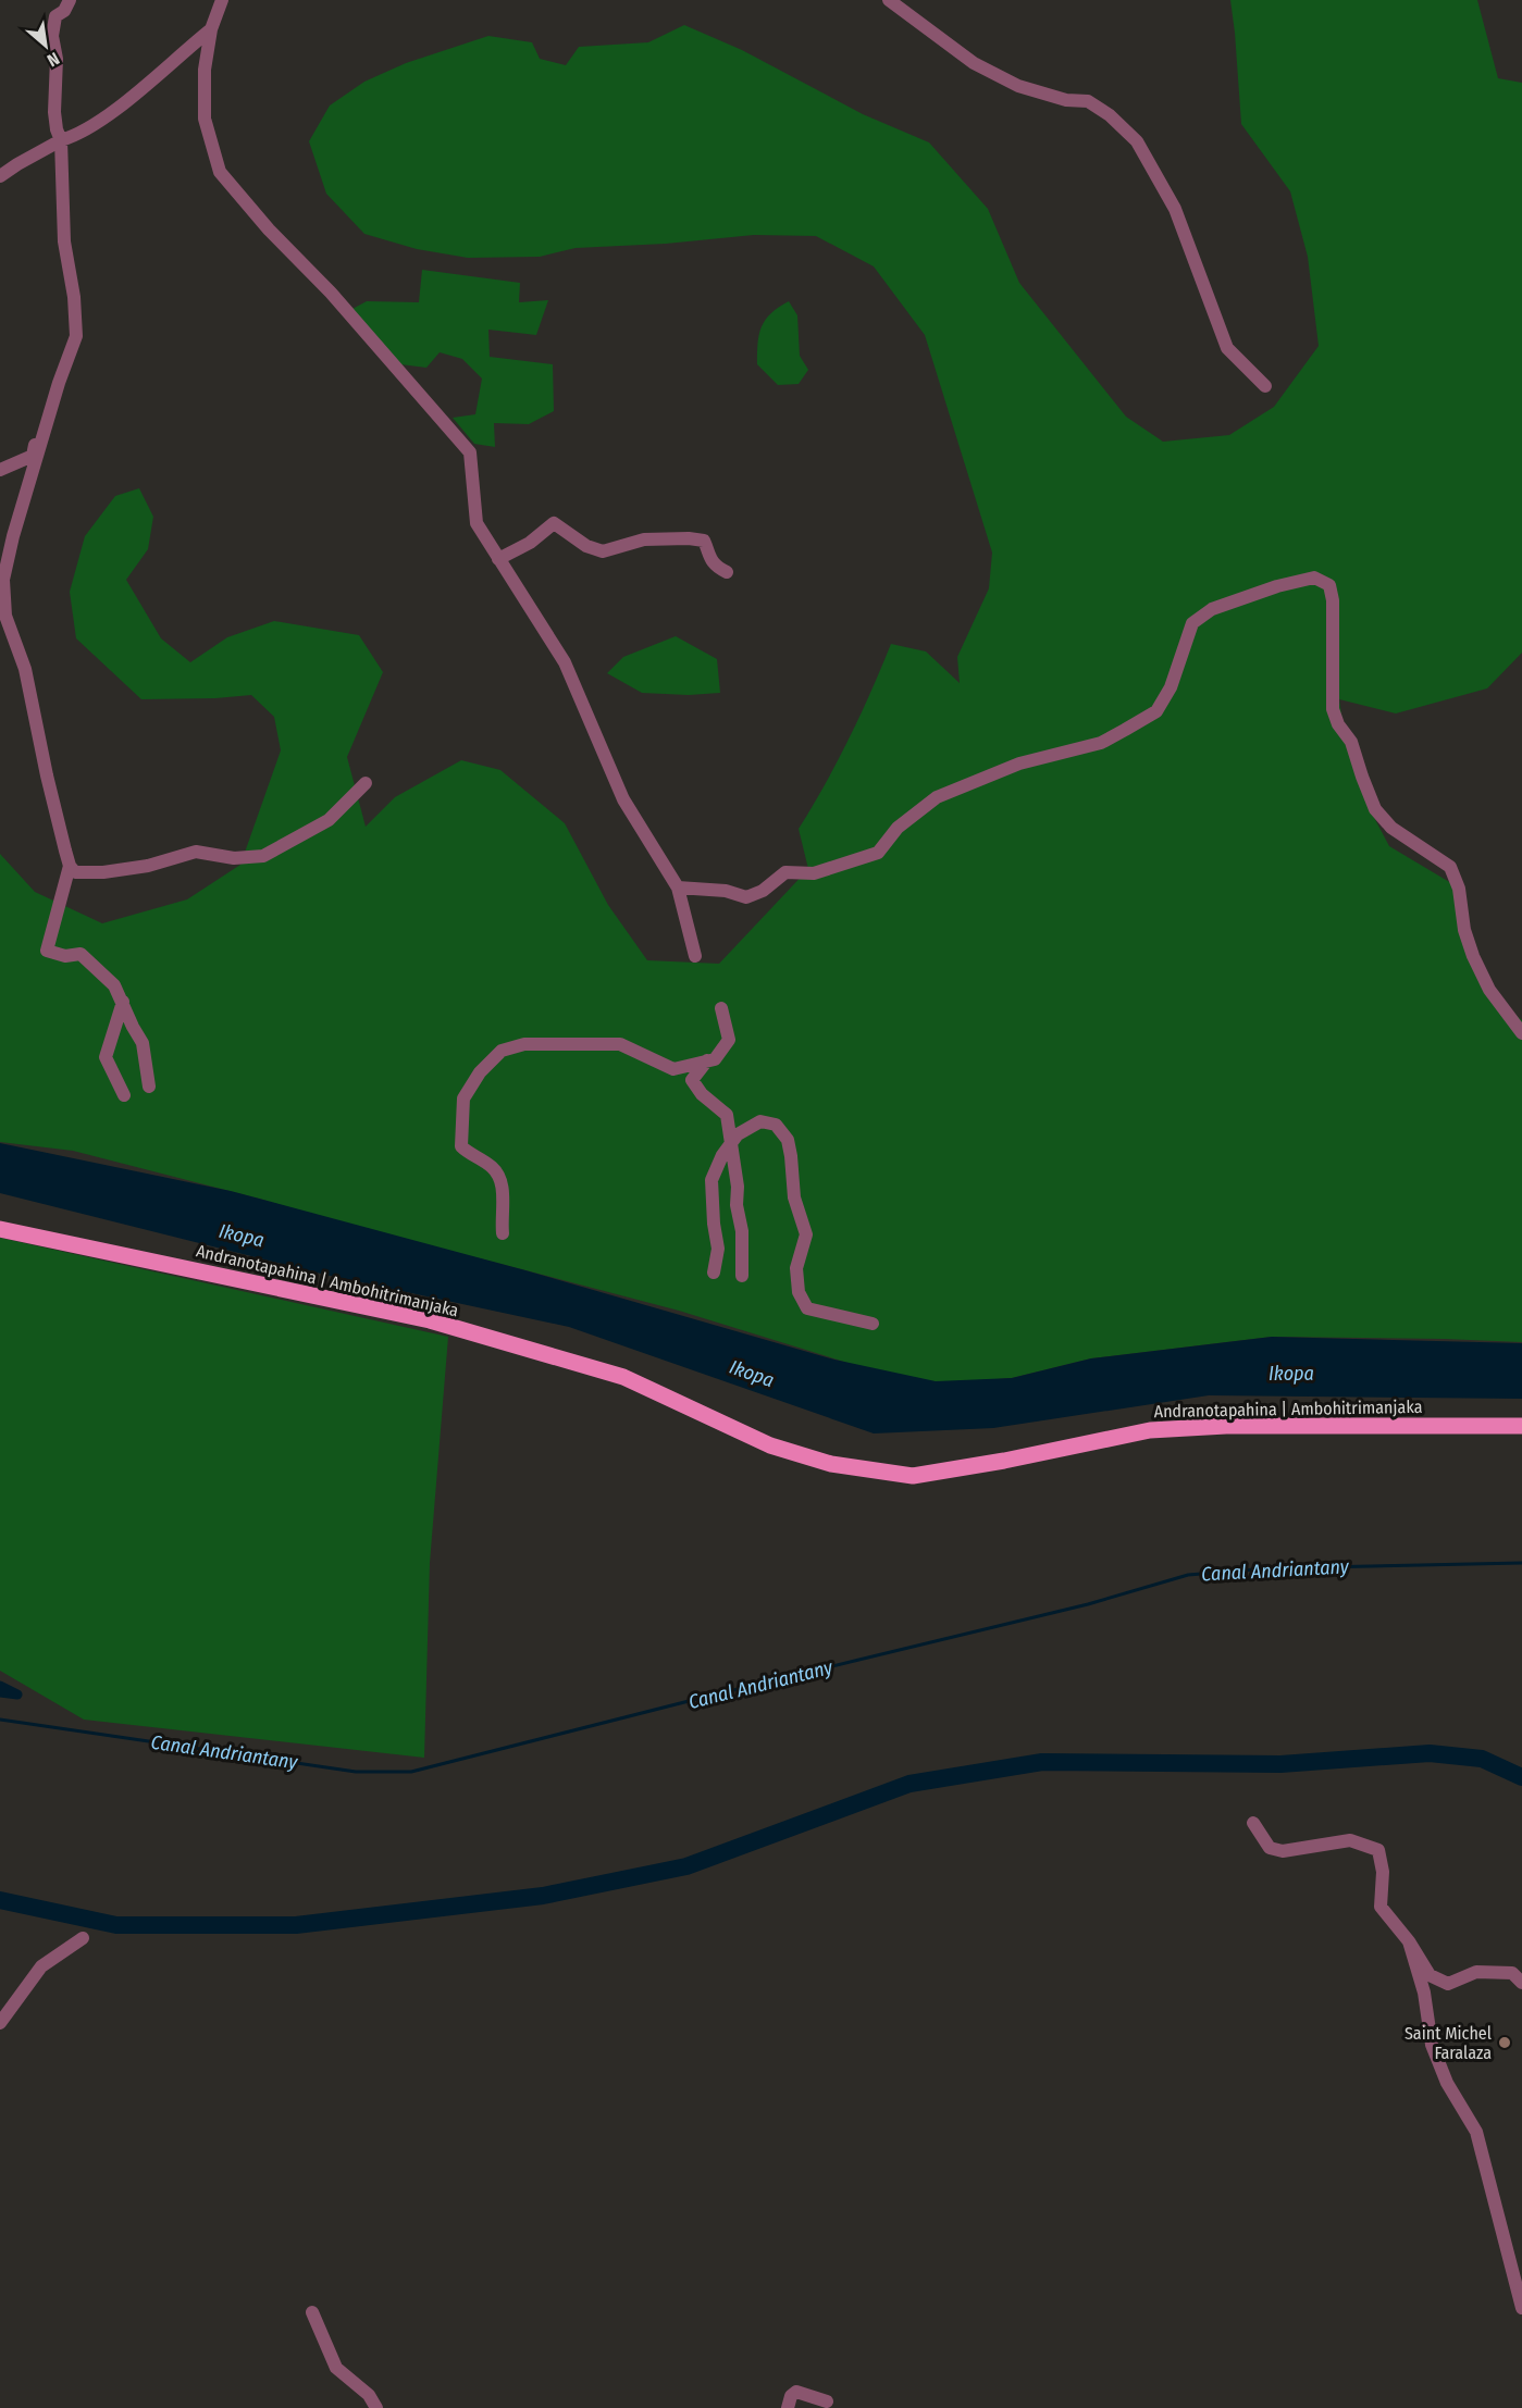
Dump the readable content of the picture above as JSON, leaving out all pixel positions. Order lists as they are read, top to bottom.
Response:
{
  "streets": {
    "main road": ["Andranotapahina | Ambohitrimanjaka"]
  },
  "water": ["Ikopa", "Canal Andriantany"],
  "places": ["Saint Michel Faralaza"],
  "north": "bottom right"
}
